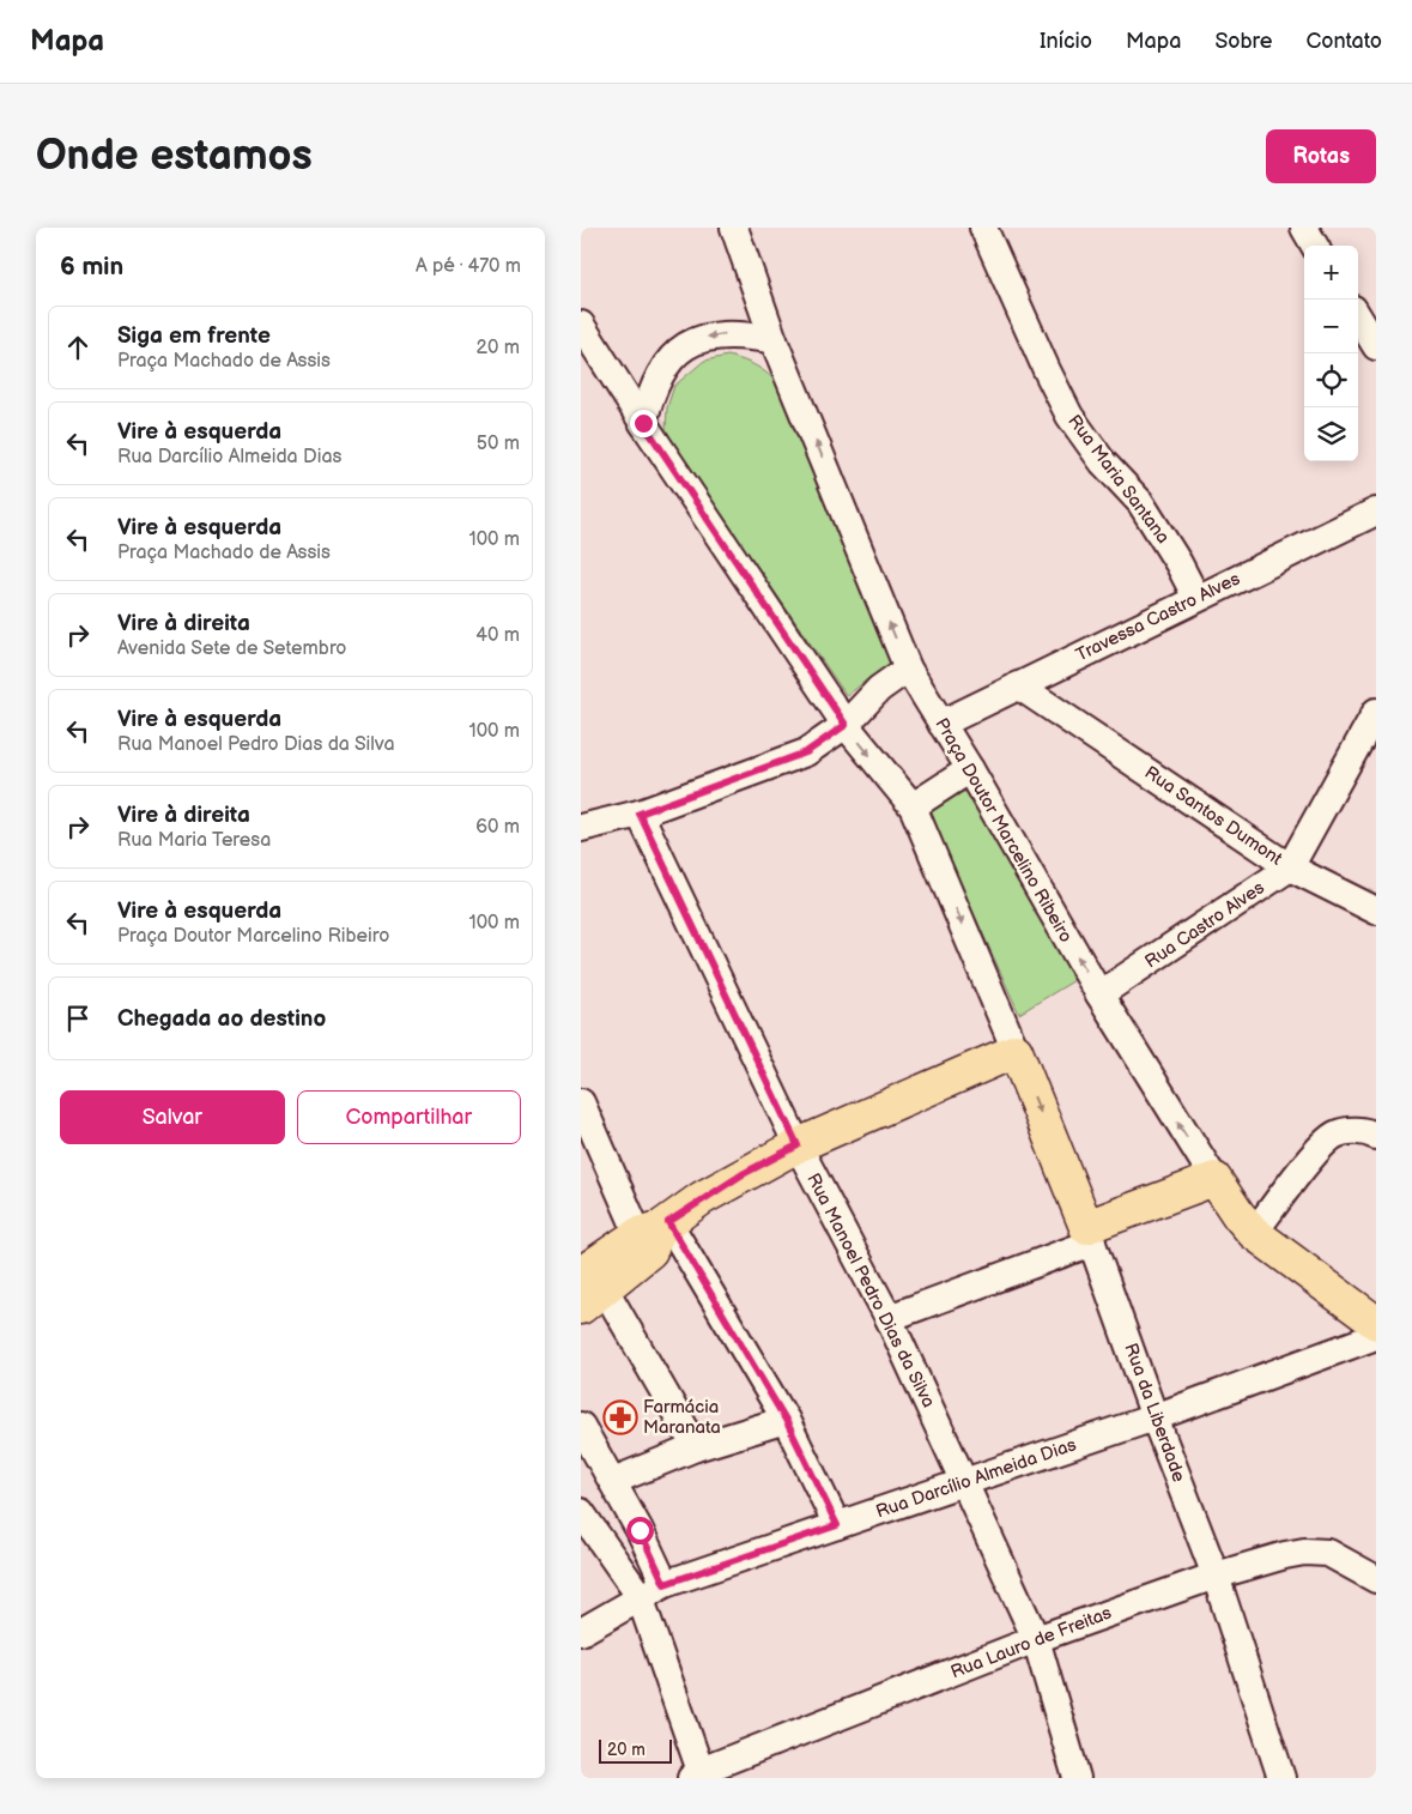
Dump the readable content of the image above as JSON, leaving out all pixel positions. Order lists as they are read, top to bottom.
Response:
{
  "streets": {
    "main road": ["Rua da Liberdade"],
    "street": [
      "Rua Maria Santana",
      "Travessa Castro Alves",
      "Rua Santos Dumont",
      "Praça Doutor Marcelino Ribeiro",
      "Rua Castro Alves",
      "Rua Manoel Pedro Dias da Silva",
      "Rua Darcílio Almeida Dias",
      "Rua Lauro de Freitas"
    ]
  },
  "crossings": [
    ["Rua Maria Santana", "Travessa Castro Alves"],
    ["Travessa Castro Alves", "Rua Santos Dumont"],
    ["Travessa Castro Alves", "Praça Doutor Marcelino Ribeiro"],
    ["Rua Santos Dumont", "Rua Castro Alves"],
    ["Praça Doutor Marcelino Ribeiro", "Rua Castro Alves"],
    ["Rua Manoel Pedro Dias da Silva", "Rua Darcílio Almeida Dias"],
    ["Rua Manoel Pedro Dias da Silva", "Rua Lauro de Freitas"],
    ["Rua da Liberdade", "Rua Darcílio Almeida Dias"],
    ["Rua da Liberdade", "Rua Lauro de Freitas"]
  ],
  "places": {
    "pharmacy": ["Farmácia Maranata"]
  },
  "scale_bar": "20 m",
  "page": {
    "header": "Mapa",
    "nav": [
      "Início",
      "Mapa",
      "Sobre",
      "Contato"
    ],
    "buttons": [
      "Rotas",
      ["Salvar", "Compartilhar"]
    ],
    "title": "Onde estamos",
    "heading": ["6 min", "A pé · 470 m"],
    "map_buttons": ["+", "−"],
    "list": [
      ["Siga em frente", "Praça Machado de Assis", "20 m"],
      ["Vire à esquerda", "Rua Darcílio Almeida Dias", "50 m"],
      ["Vire à esquerda", "Praça Machado de Assis", "100 m"],
      ["Vire à direita", "Avenida Sete de Setembro", "40 m"],
      ["Vire à esquerda", "Rua Manoel Pedro Dias da Silva", "100 m"],
      ["Vire à direita", "Rua Maria Teresa", "60 m"],
      ["Vire à esquerda", "Praça Doutor Marcelino Ribeiro", "100 m"],
      "Chegada ao destino"
    ],
    "scale": "20 m"
  }
}
